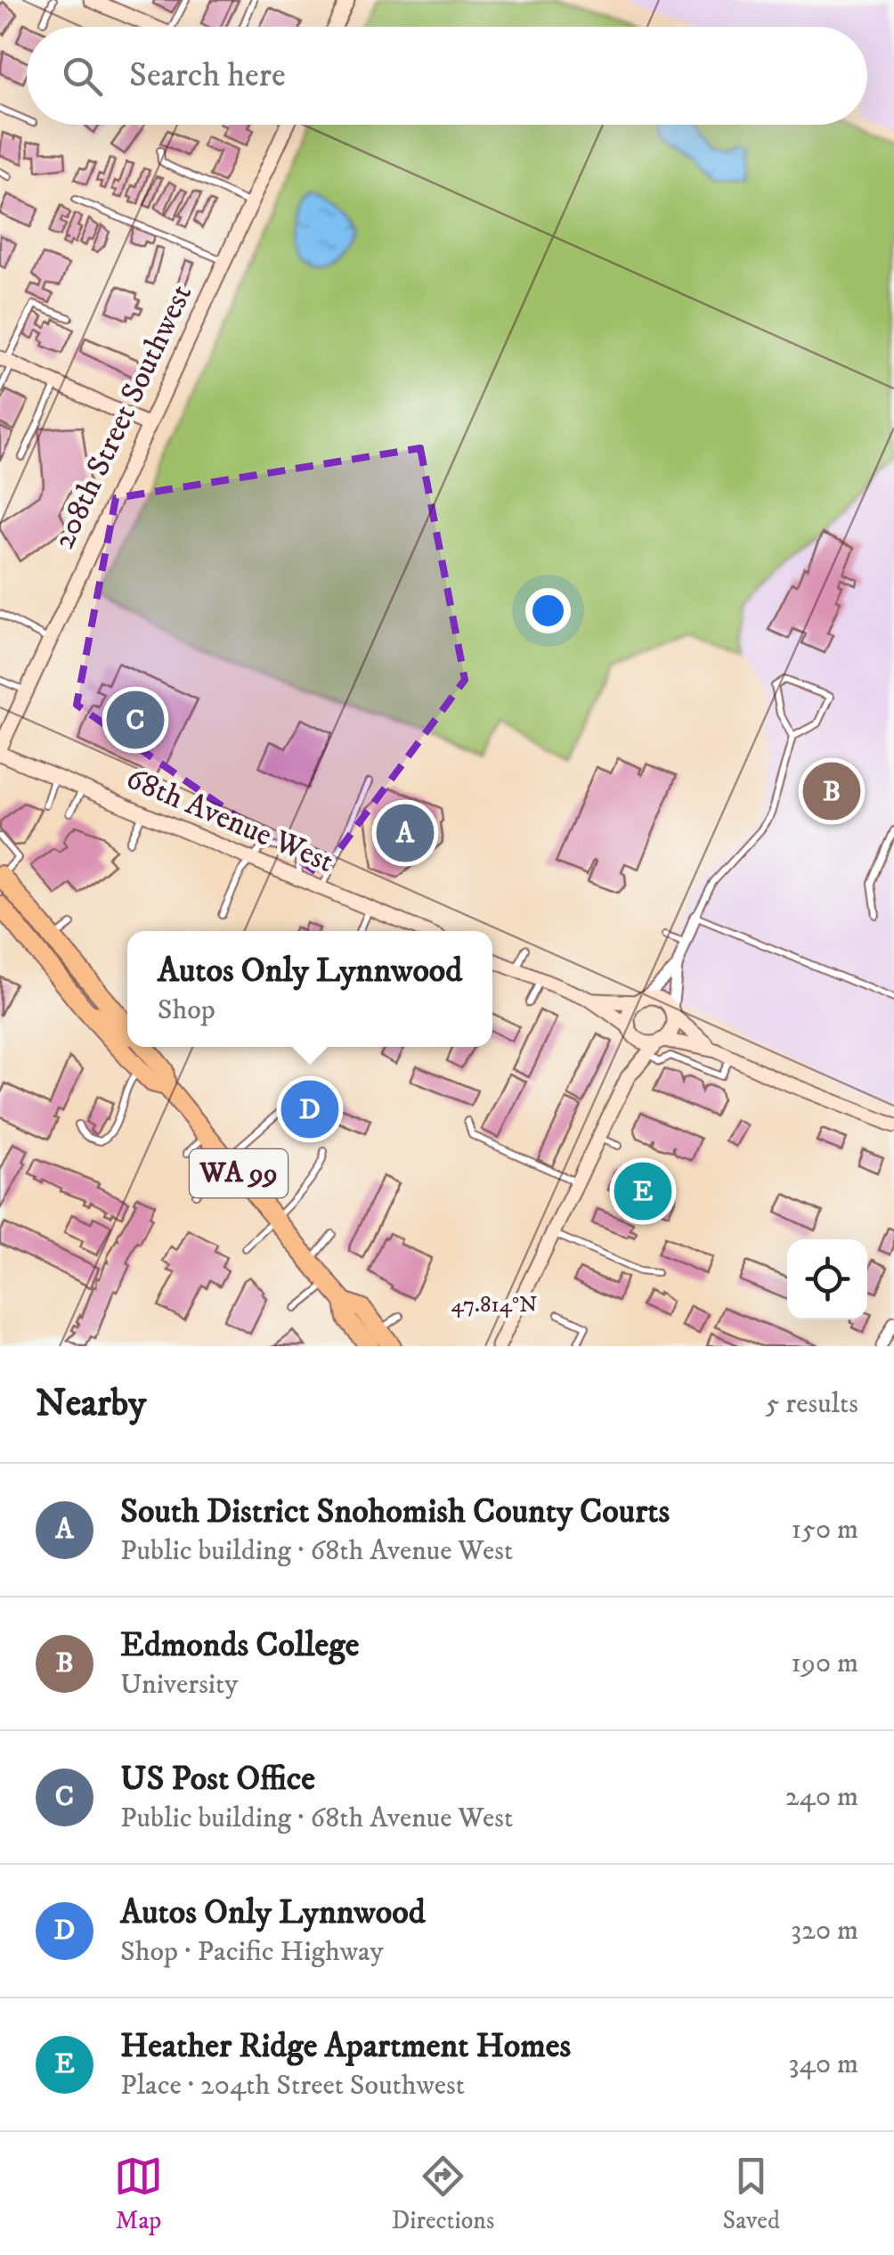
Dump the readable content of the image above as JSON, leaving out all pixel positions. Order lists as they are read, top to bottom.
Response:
{
  "streets": {
    "highway": ["WA 99"],
    "street": ["208th Street Southwest", "68th Avenue West"]
  },
  "crossings": [
    ["208th Street Southwest", "68th Avenue West"]
  ],
  "page": {
    "search": "Search here",
    "pins": [
      "C",
      "B",
      "A",
      "D",
      "E"
    ],
    "popup": ["Autos Only Lynnwood", "Shop"],
    "heading": ["Nearby", "5 results"],
    "list": [
      {
        "mark": "A",
        "name": "South District Snohomish County Courts",
        "note": "Public building · 68th Avenue West",
        "value": "150 m"
      },
      {
        "mark": "B",
        "name": "Edmonds College",
        "note": "University",
        "value": "190 m"
      },
      {
        "mark": "C",
        "name": "US Post Office",
        "note": "Public building · 68th Avenue West",
        "value": "240 m"
      },
      {
        "mark": "D",
        "name": "Autos Only Lynnwood",
        "note": "Shop · Pacific Highway",
        "value": "320 m"
      },
      {
        "mark": "E",
        "name": "Heather Ridge Apartment Homes",
        "note": "Place · 204th Street Southwest",
        "value": "340 m"
      }
    ],
    "nav": ["Map", "Directions", "Saved"]
  },
  "coordinates": ["47.814°N"]
}
